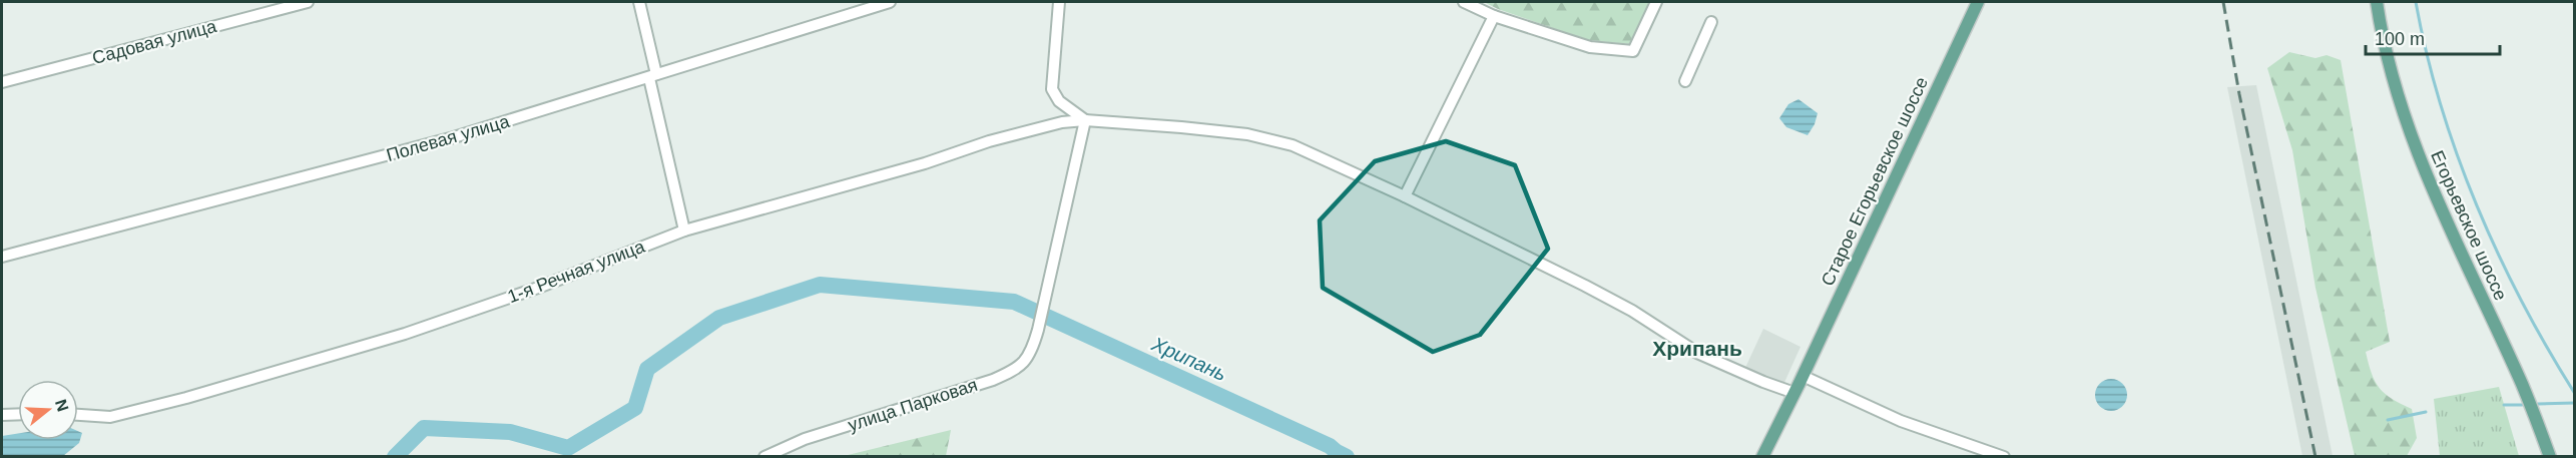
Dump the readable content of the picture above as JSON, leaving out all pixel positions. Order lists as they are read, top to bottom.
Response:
{
  "streets": {
    "main road": ["Старое Егорьевское шоссе", "Егорьевское шоссе"],
    "street": [
      "Садовая улица",
      "Полевая улица",
      "1-я Речная улица",
      "улица Парковая"
    ]
  },
  "crossings": [
    ["Старое Егорьевское шоссе", "1-я Речная улица"],
    ["1-я Речная улица", "улица Парковая"]
  ],
  "districts": ["Хрипань"],
  "water": ["Хрипань"],
  "scale_bar": "100 m",
  "north": "right"
}
